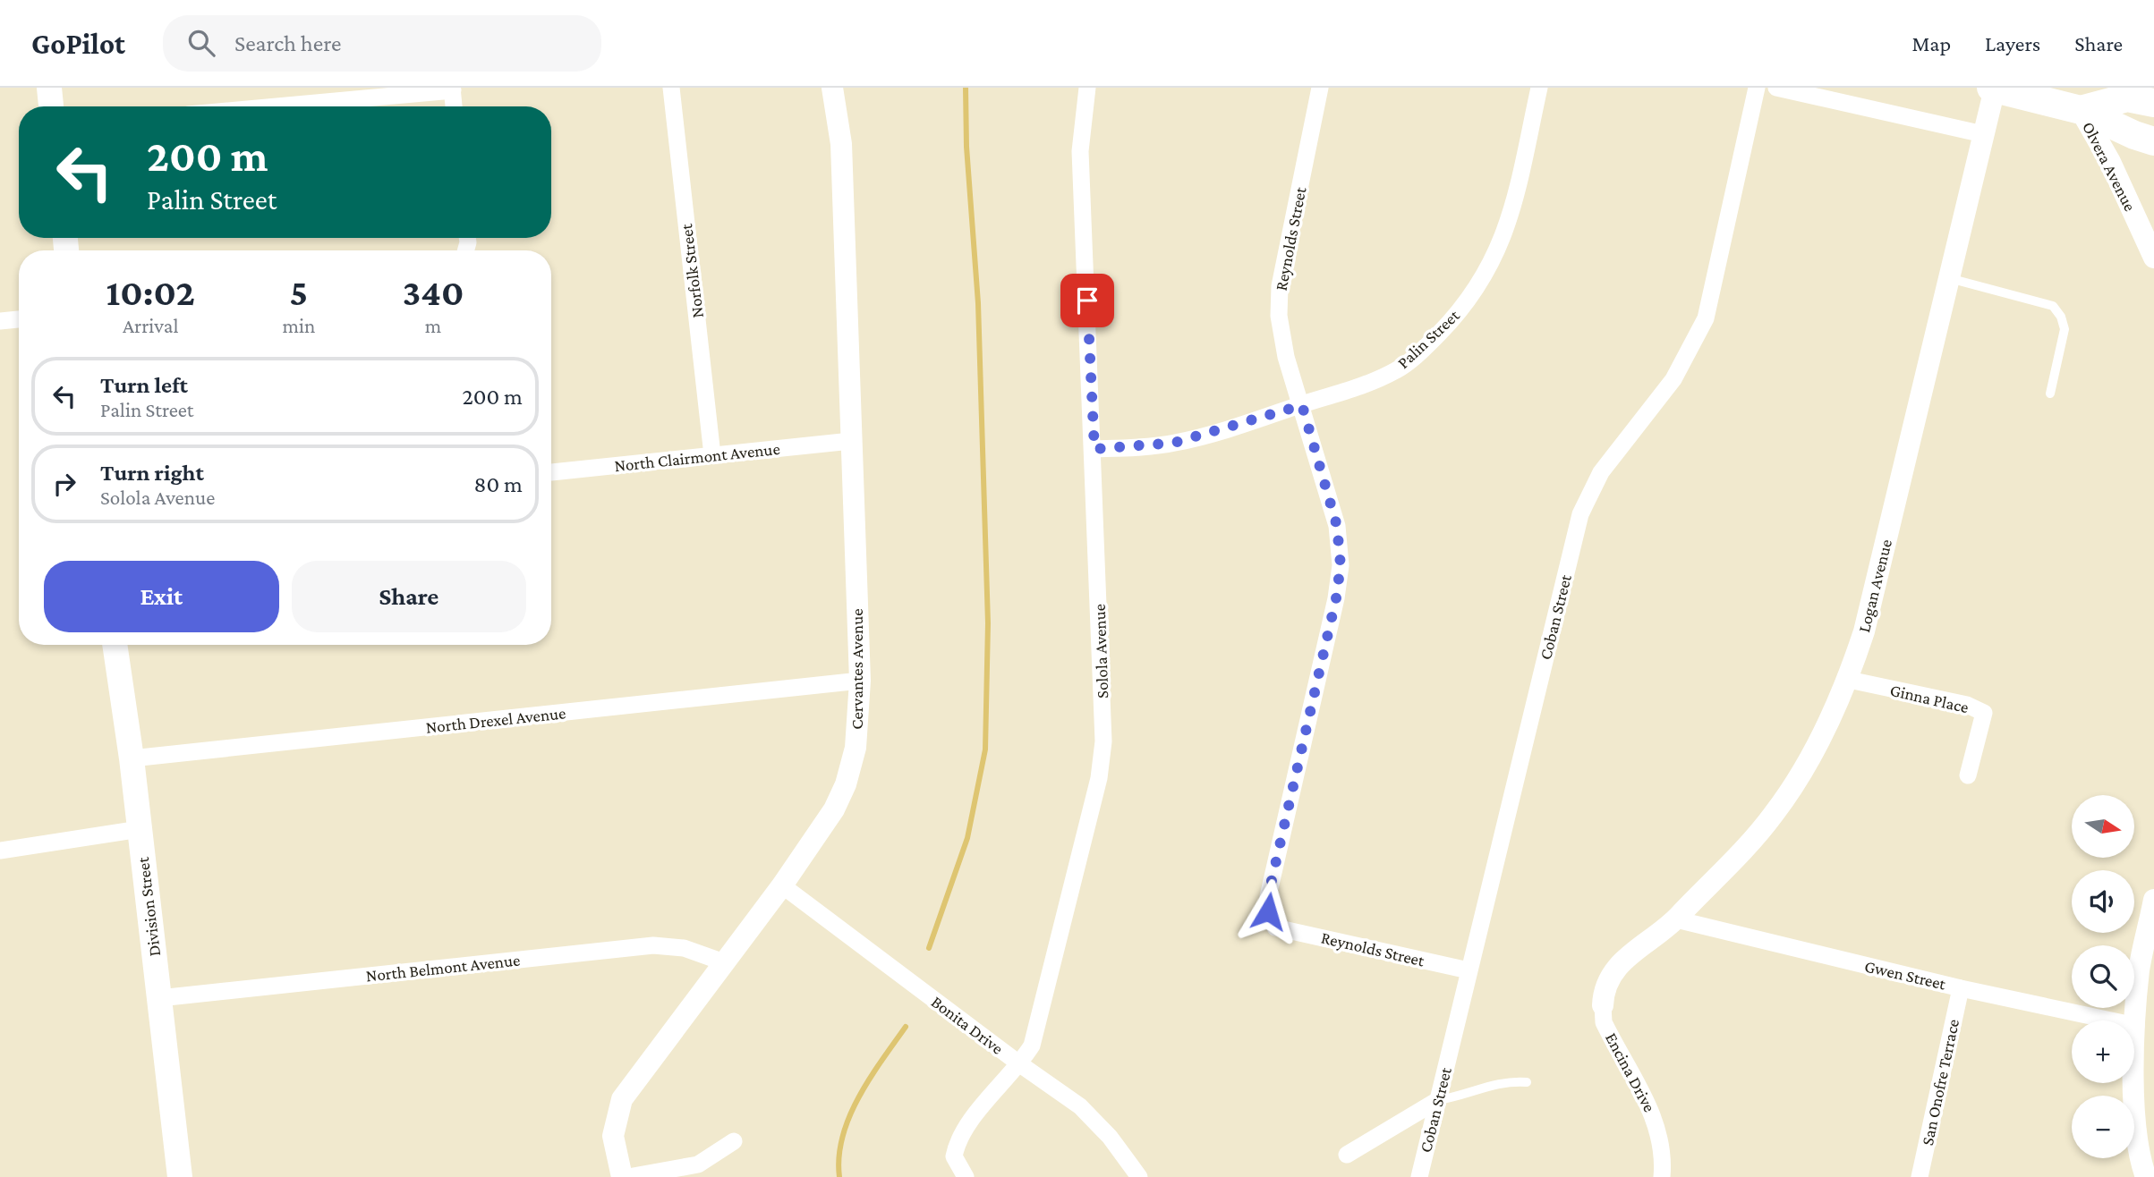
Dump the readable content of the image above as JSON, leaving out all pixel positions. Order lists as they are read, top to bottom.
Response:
{
  "streets": {
    "main road": ["Division Street"],
    "street": [
      "Olvera Avenue",
      "Reynolds Street",
      "Norfolk Street",
      "Palin Street",
      "North Clairmont Avenue",
      "Logan Avenue",
      "Coban Street",
      "Solola Avenue",
      "Cervantes Avenue",
      "Ginna Place",
      "North Drexel Avenue",
      "North Belmont Avenue",
      "Gwen Street",
      "Bonita Drive",
      "Encina Drive",
      "San Onofre Terrace"
    ]
  },
  "crossings": [
    ["Reynolds Street", "Palin Street"],
    ["Reynolds Street", "Coban Street"],
    ["Norfolk Street", "North Clairmont Avenue"],
    ["Palin Street", "Solola Avenue"],
    ["North Clairmont Avenue", "Cervantes Avenue"],
    ["Logan Avenue", "Ginna Place"],
    ["Logan Avenue", "Gwen Street"],
    ["Logan Avenue", "Encina Drive"],
    ["Solola Avenue", "Bonita Drive"],
    ["Cervantes Avenue", "North Drexel Avenue"],
    ["Cervantes Avenue", "North Belmont Avenue"],
    ["Cervantes Avenue", "Bonita Drive"],
    ["North Drexel Avenue", "Division Street"],
    ["Division Street", "North Belmont Avenue"],
    ["Gwen Street", "San Onofre Terrace"]
  ],
  "north": "right",
  "page": {
    "header": "GoPilot",
    "search": "Search here",
    "nav": ["Map", "Layers", "Share"],
    "turn": ["200 m", "Palin Street"],
    "eta": [
      "10:02",
      "Arrival",
      "5",
      "min",
      "340",
      "m"
    ],
    "list": [
      {
        "name": "Turn left",
        "note": "Palin Street",
        "value": "200 m"
      },
      {
        "name": "Turn right",
        "note": "Solola Avenue",
        "value": "80 m"
      }
    ],
    "buttons": ["Exit", "Share"],
    "map_buttons": ["+", "−"]
  }
}
